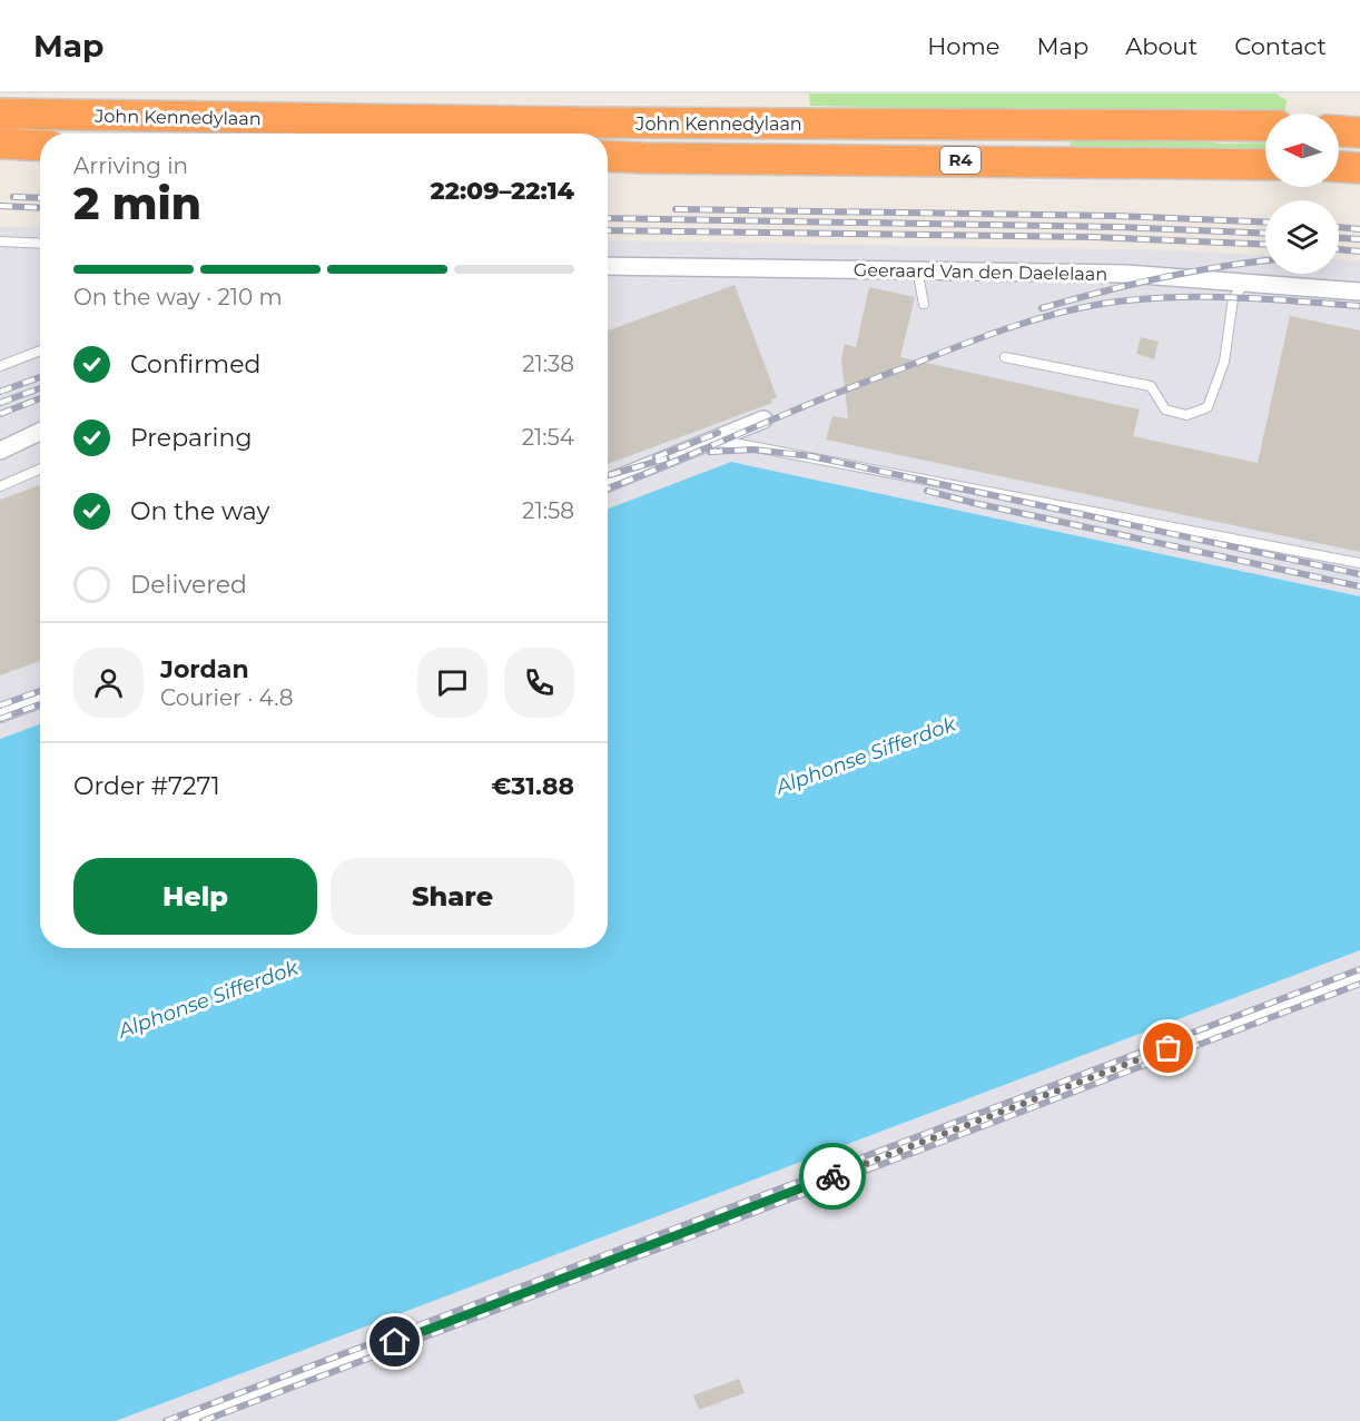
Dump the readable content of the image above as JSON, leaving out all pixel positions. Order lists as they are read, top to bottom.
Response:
{
  "streets": {
    "highway": ["John Kennedylaan", "R4"],
    "street": ["Geeraard Van den Daelelaan"]
  },
  "water": ["Alphonse Sifferdok"],
  "north": "left",
  "page": {
    "header": "Map",
    "nav": [
      "Home",
      "Map",
      "About",
      "Contact"
    ],
    "heading": ["2 min", "Arriving in", "22:09–22:14"],
    "panel": [
      "Jordan",
      "Courier · 4.8",
      "Order #7271",
      "€31.88"
    ],
    "bar": "On the way · 210 m",
    "list": [
      ["Confirmed", "21:38"],
      ["Preparing", "21:54"],
      ["On the way", "21:58"],
      "Delivered"
    ],
    "buttons": ["Help", "Share"]
  }
}
